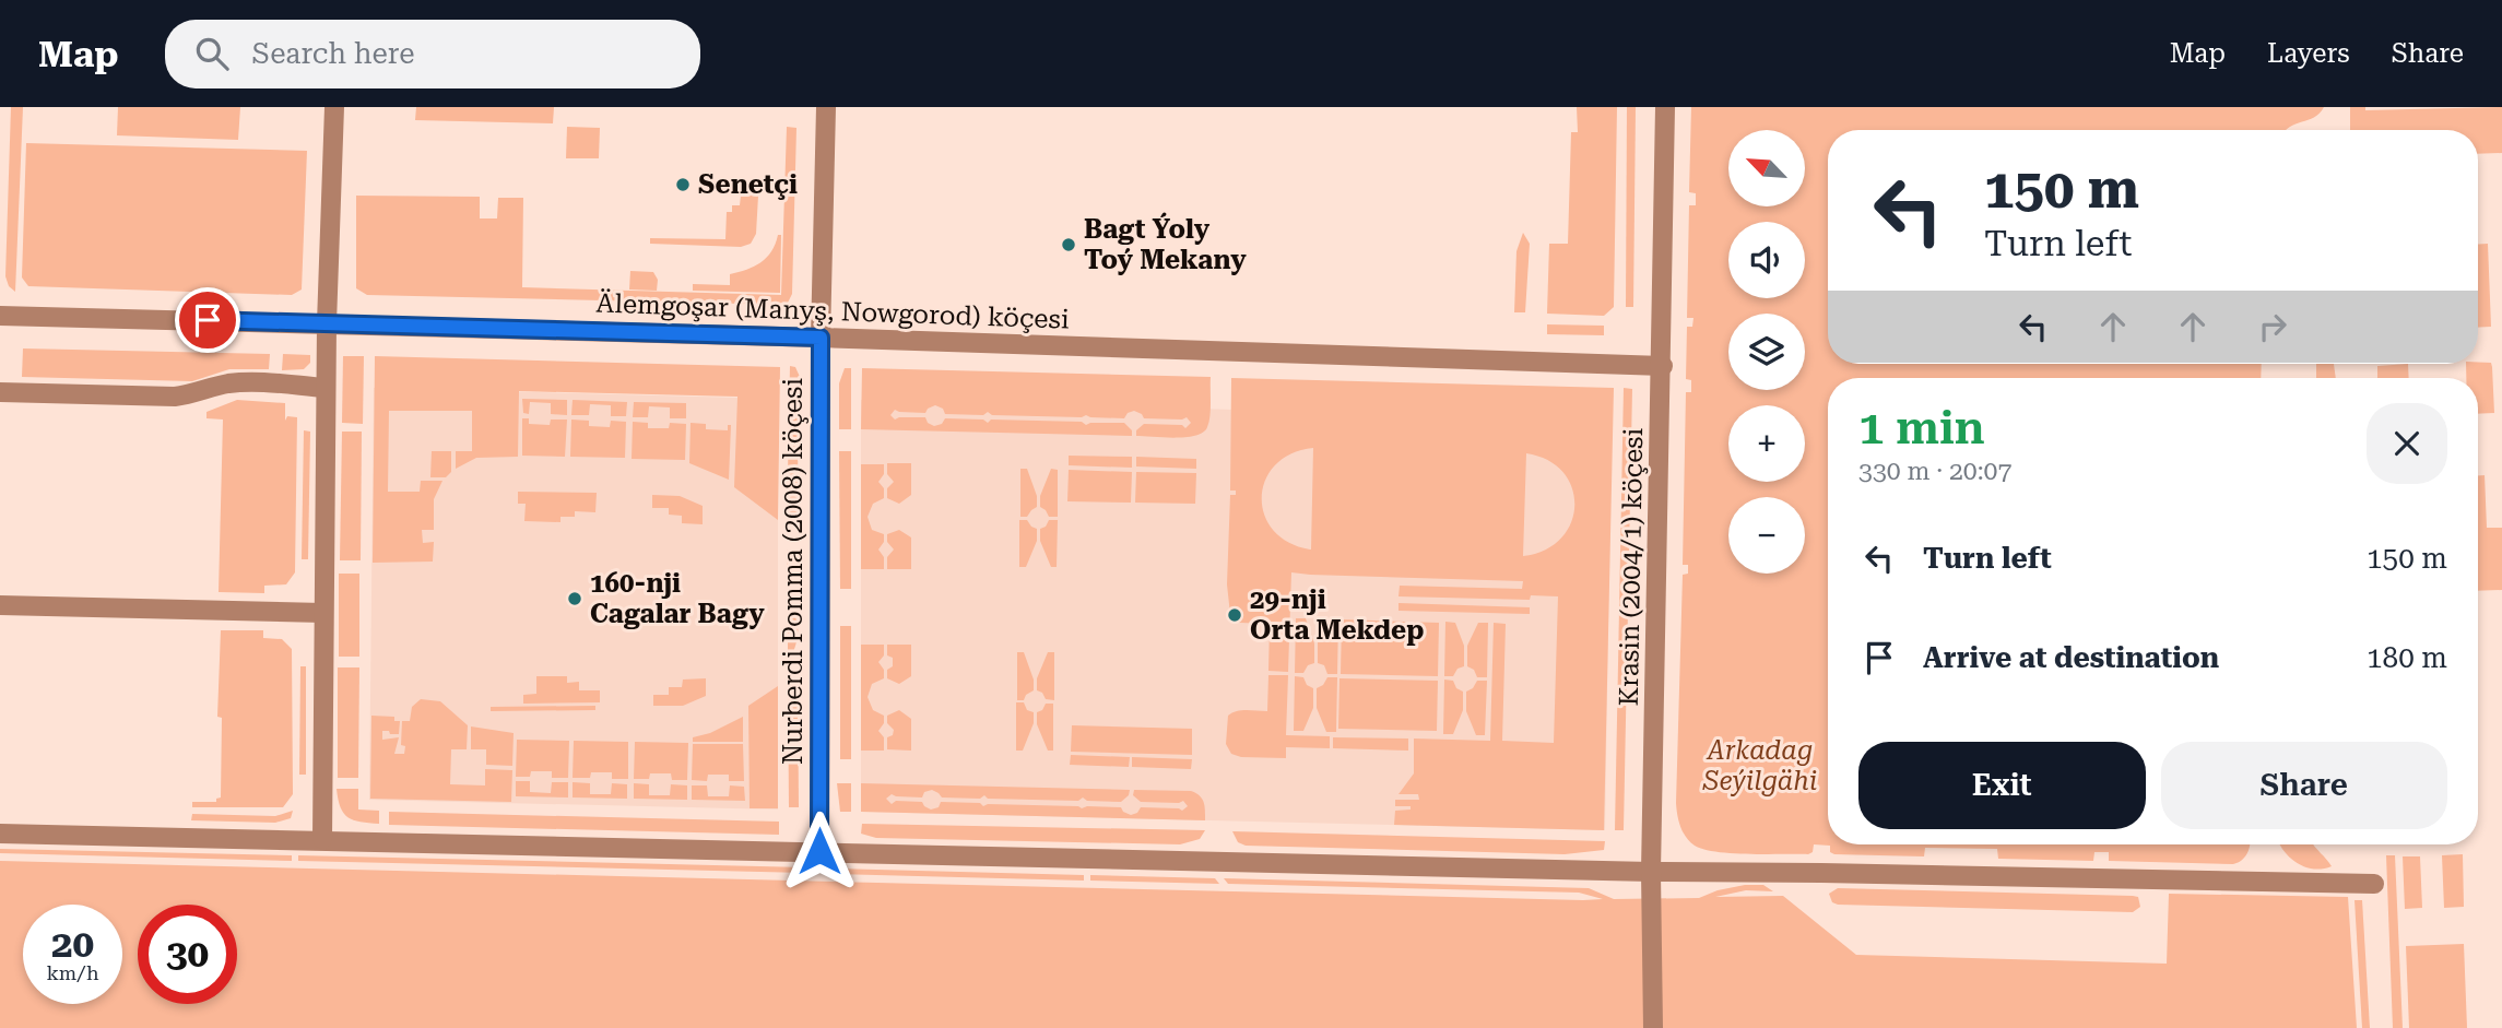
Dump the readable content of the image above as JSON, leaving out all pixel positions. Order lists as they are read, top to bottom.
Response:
{
  "streets": {
    "street": ["Älemgoşar (Manyş, Nowgorod) köçesi", "Krasin (2004/1) köçesi", "Nurberdi Pomma (2008) köçesi"]
  },
  "crossings": [
    ["Älemgoşar (Manyş, Nowgorod) köçesi", "Krasin (2004/1) köçesi"],
    ["Älemgoşar (Manyş, Nowgorod) köçesi", "Nurberdi Pomma (2008) köçesi"]
  ],
  "parks": ["Arkadag Seýilgähi"],
  "places": [
    "Senetçi",
    "Bagt Ýoly Toý Mekany",
    "160-nji Cagalar Bagy",
    "29-nji Orta Mekdep"
  ],
  "north": "top left",
  "page": {
    "header": "Map",
    "search": "Search here",
    "nav": ["Map", "Layers", "Share"],
    "map_buttons": ["+", "−"],
    "turn": ["150 m", "Turn left"],
    "heading": ["1 min", "330 m · 20:07"],
    "list": [
      {
        "name": "Turn left",
        "value": "150 m"
      },
      {
        "name": "Arrive at destination",
        "value": "180 m"
      }
    ],
    "buttons": ["Exit", "Share"],
    "speed": "20 km/h",
    "limit": "30"
  }
}
